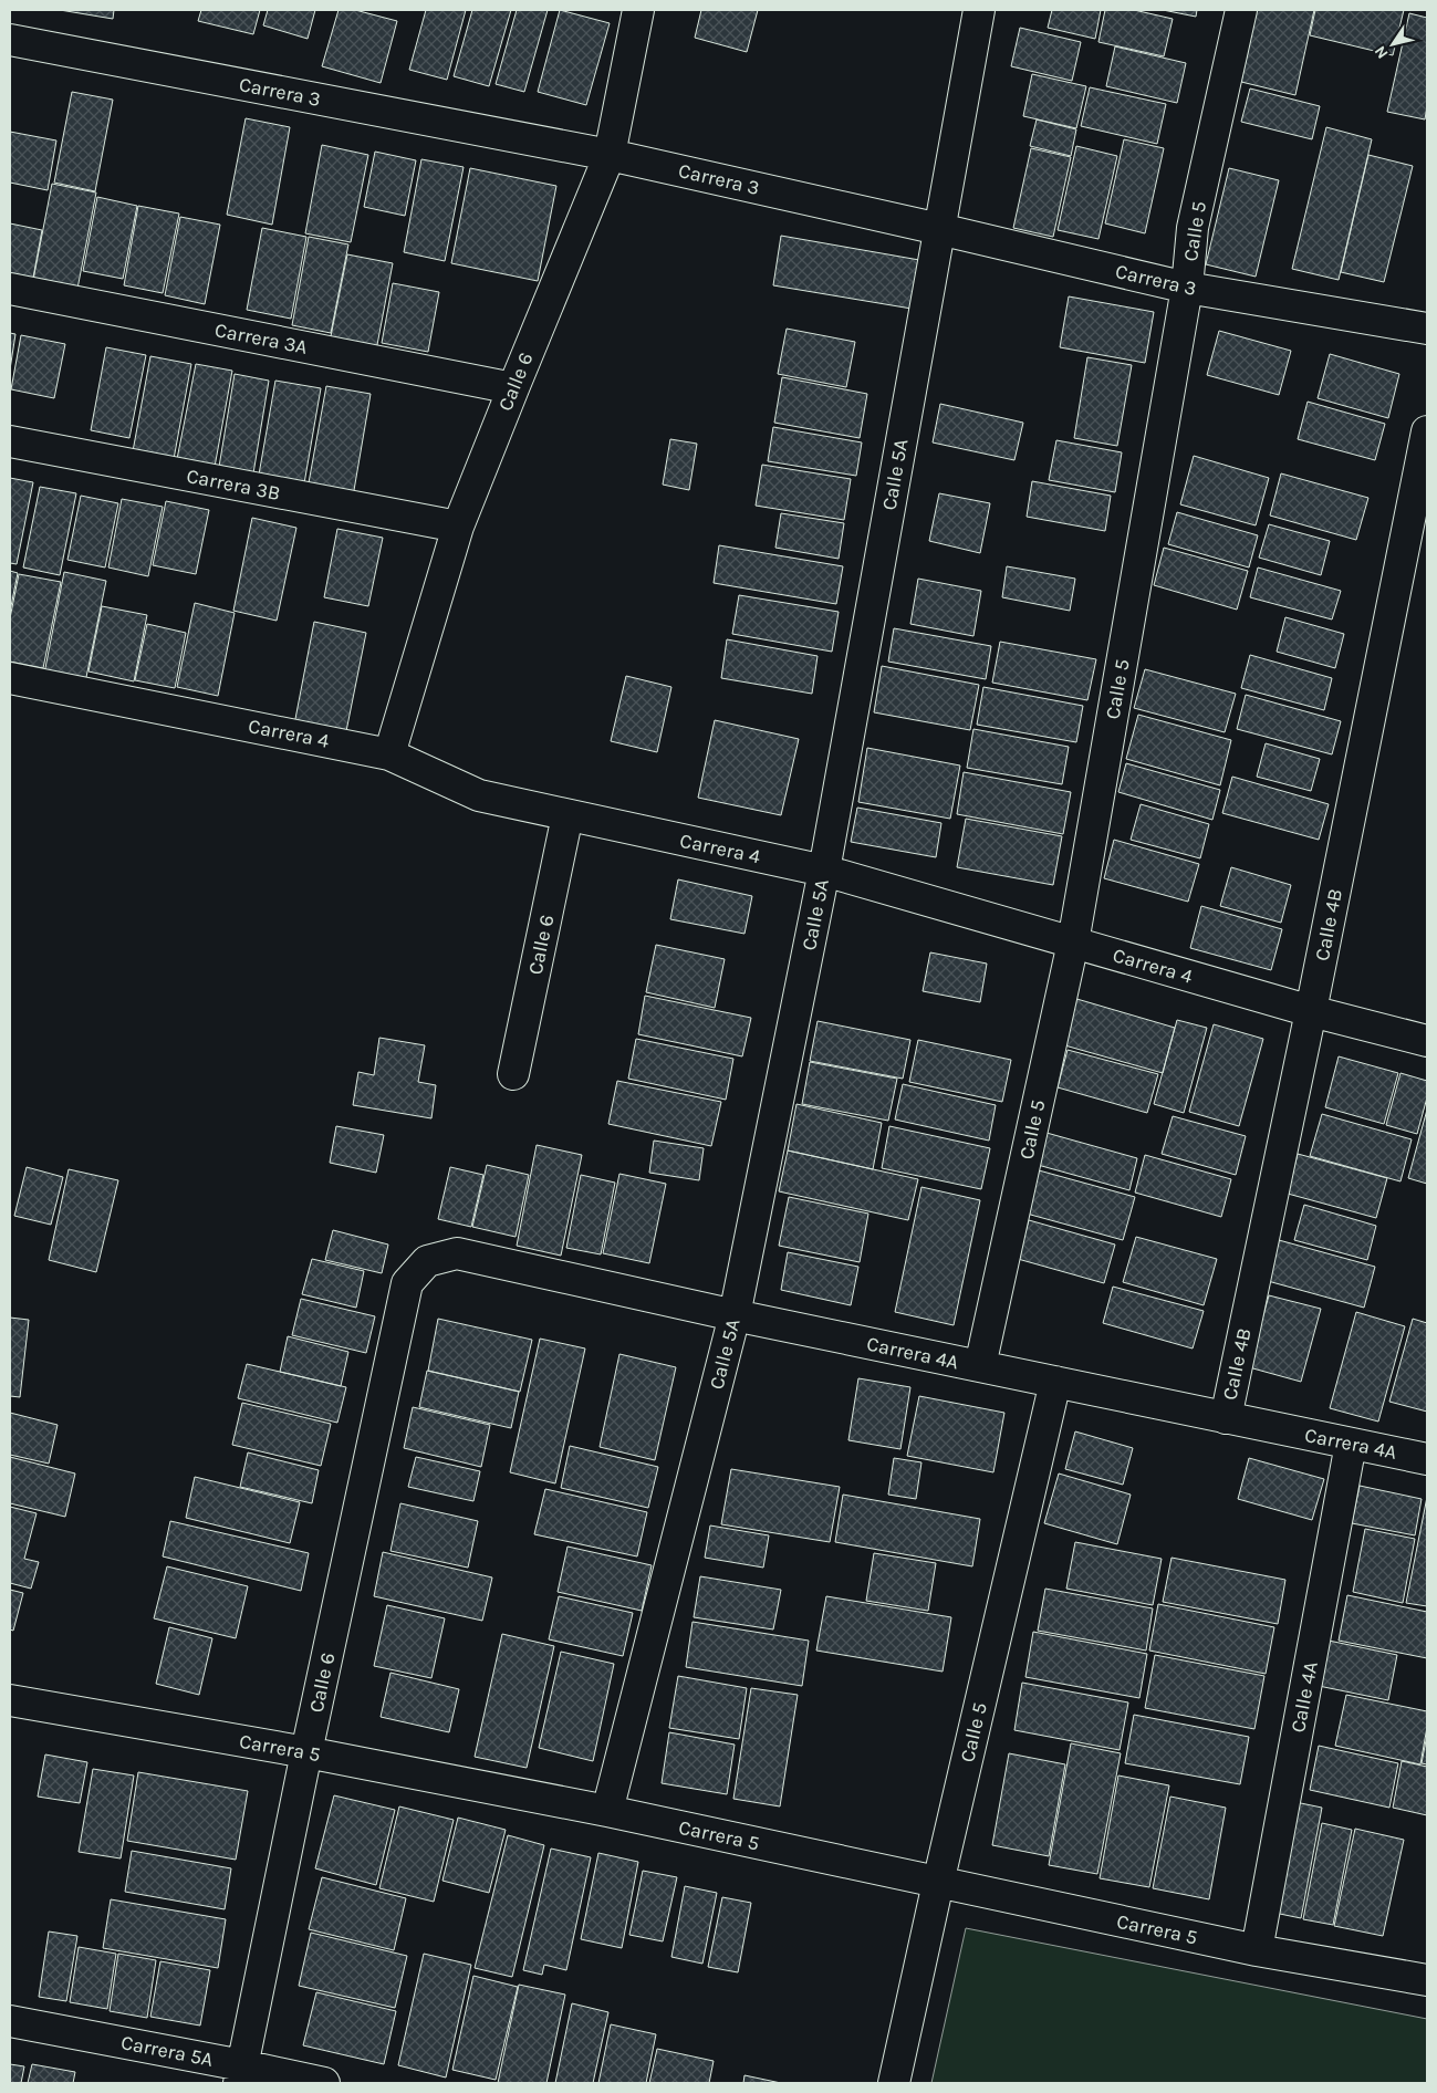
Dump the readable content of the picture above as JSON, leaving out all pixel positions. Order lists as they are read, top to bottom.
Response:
{
  "streets": {
    "street": [
      "Carrera 3",
      "Calle 5",
      "Carrera 3A",
      "Calle 6",
      "Calle 5A",
      "Carrera 3B",
      "Carrera 4",
      "Calle 4B",
      "Carrera 4A",
      "Calle 4A",
      "Carrera 5",
      "Carrera 5A"
    ]
  },
  "crossings": [
    ["Carrera 3", "Calle 5"],
    ["Carrera 3", "Calle 6"],
    ["Carrera 3", "Calle 5A"],
    ["Calle 5", "Carrera 4"],
    ["Calle 5", "Carrera 4A"],
    ["Calle 5", "Carrera 5"],
    ["Carrera 3A", "Calle 6"],
    ["Calle 6", "Carrera 3B"],
    ["Calle 6", "Carrera 4"],
    ["Calle 6", "Carrera 4A"],
    ["Calle 6", "Carrera 5"],
    ["Calle 6", "Carrera 5A"],
    ["Calle 5A", "Carrera 4"],
    ["Calle 5A", "Carrera 4A"],
    ["Calle 5A", "Carrera 5"],
    ["Carrera 4", "Calle 4B"],
    ["Calle 4B", "Carrera 4A"],
    ["Carrera 4A", "Calle 4A"],
    ["Calle 4A", "Carrera 5"]
  ],
  "north": "bottom left"
}
